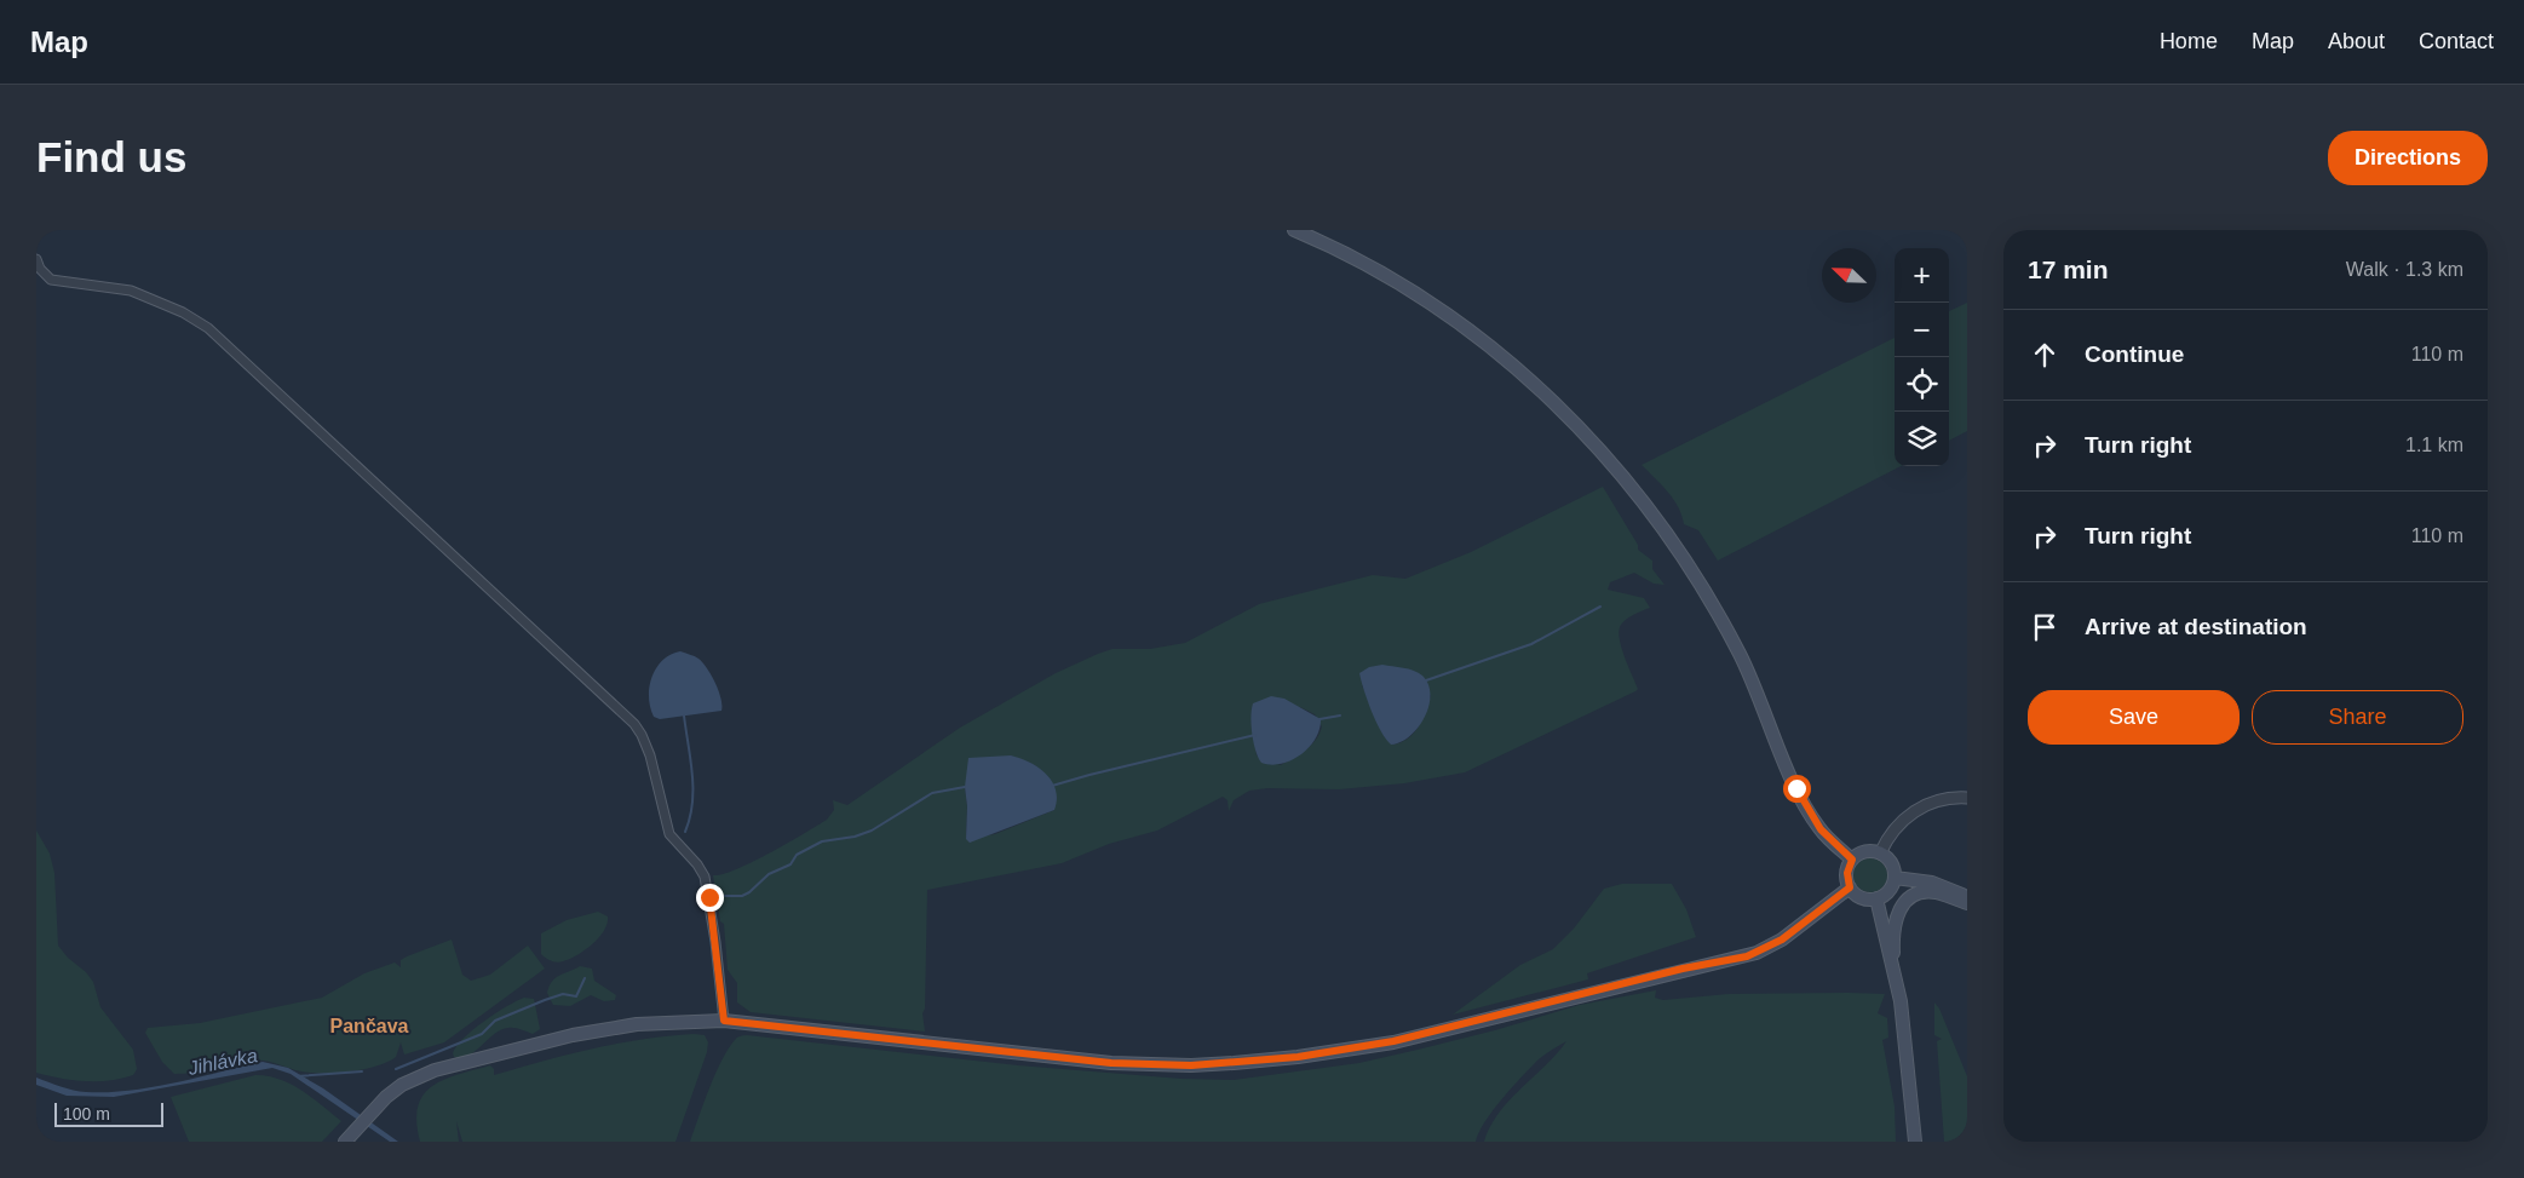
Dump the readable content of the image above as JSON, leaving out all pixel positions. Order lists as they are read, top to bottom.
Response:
{
  "districts": ["Pančava"],
  "water": ["Jihlávka"],
  "scale_bar": "100 m",
  "north": "top left",
  "page": {
    "header": "Map",
    "nav": [
      "Home",
      "Map",
      "About",
      "Contact"
    ],
    "buttons": [
      "Directions",
      ["Save", "Share"]
    ],
    "title": "Find us",
    "heading": ["17 min", "Walk · 1.3 km"],
    "map_buttons": ["+", "−"],
    "list": [
      ["Continue", "110 m"],
      ["Turn right", "1.1 km"],
      ["Turn right", "110 m"],
      "Arrive at destination"
    ],
    "scale": "100 m"
  }
}
